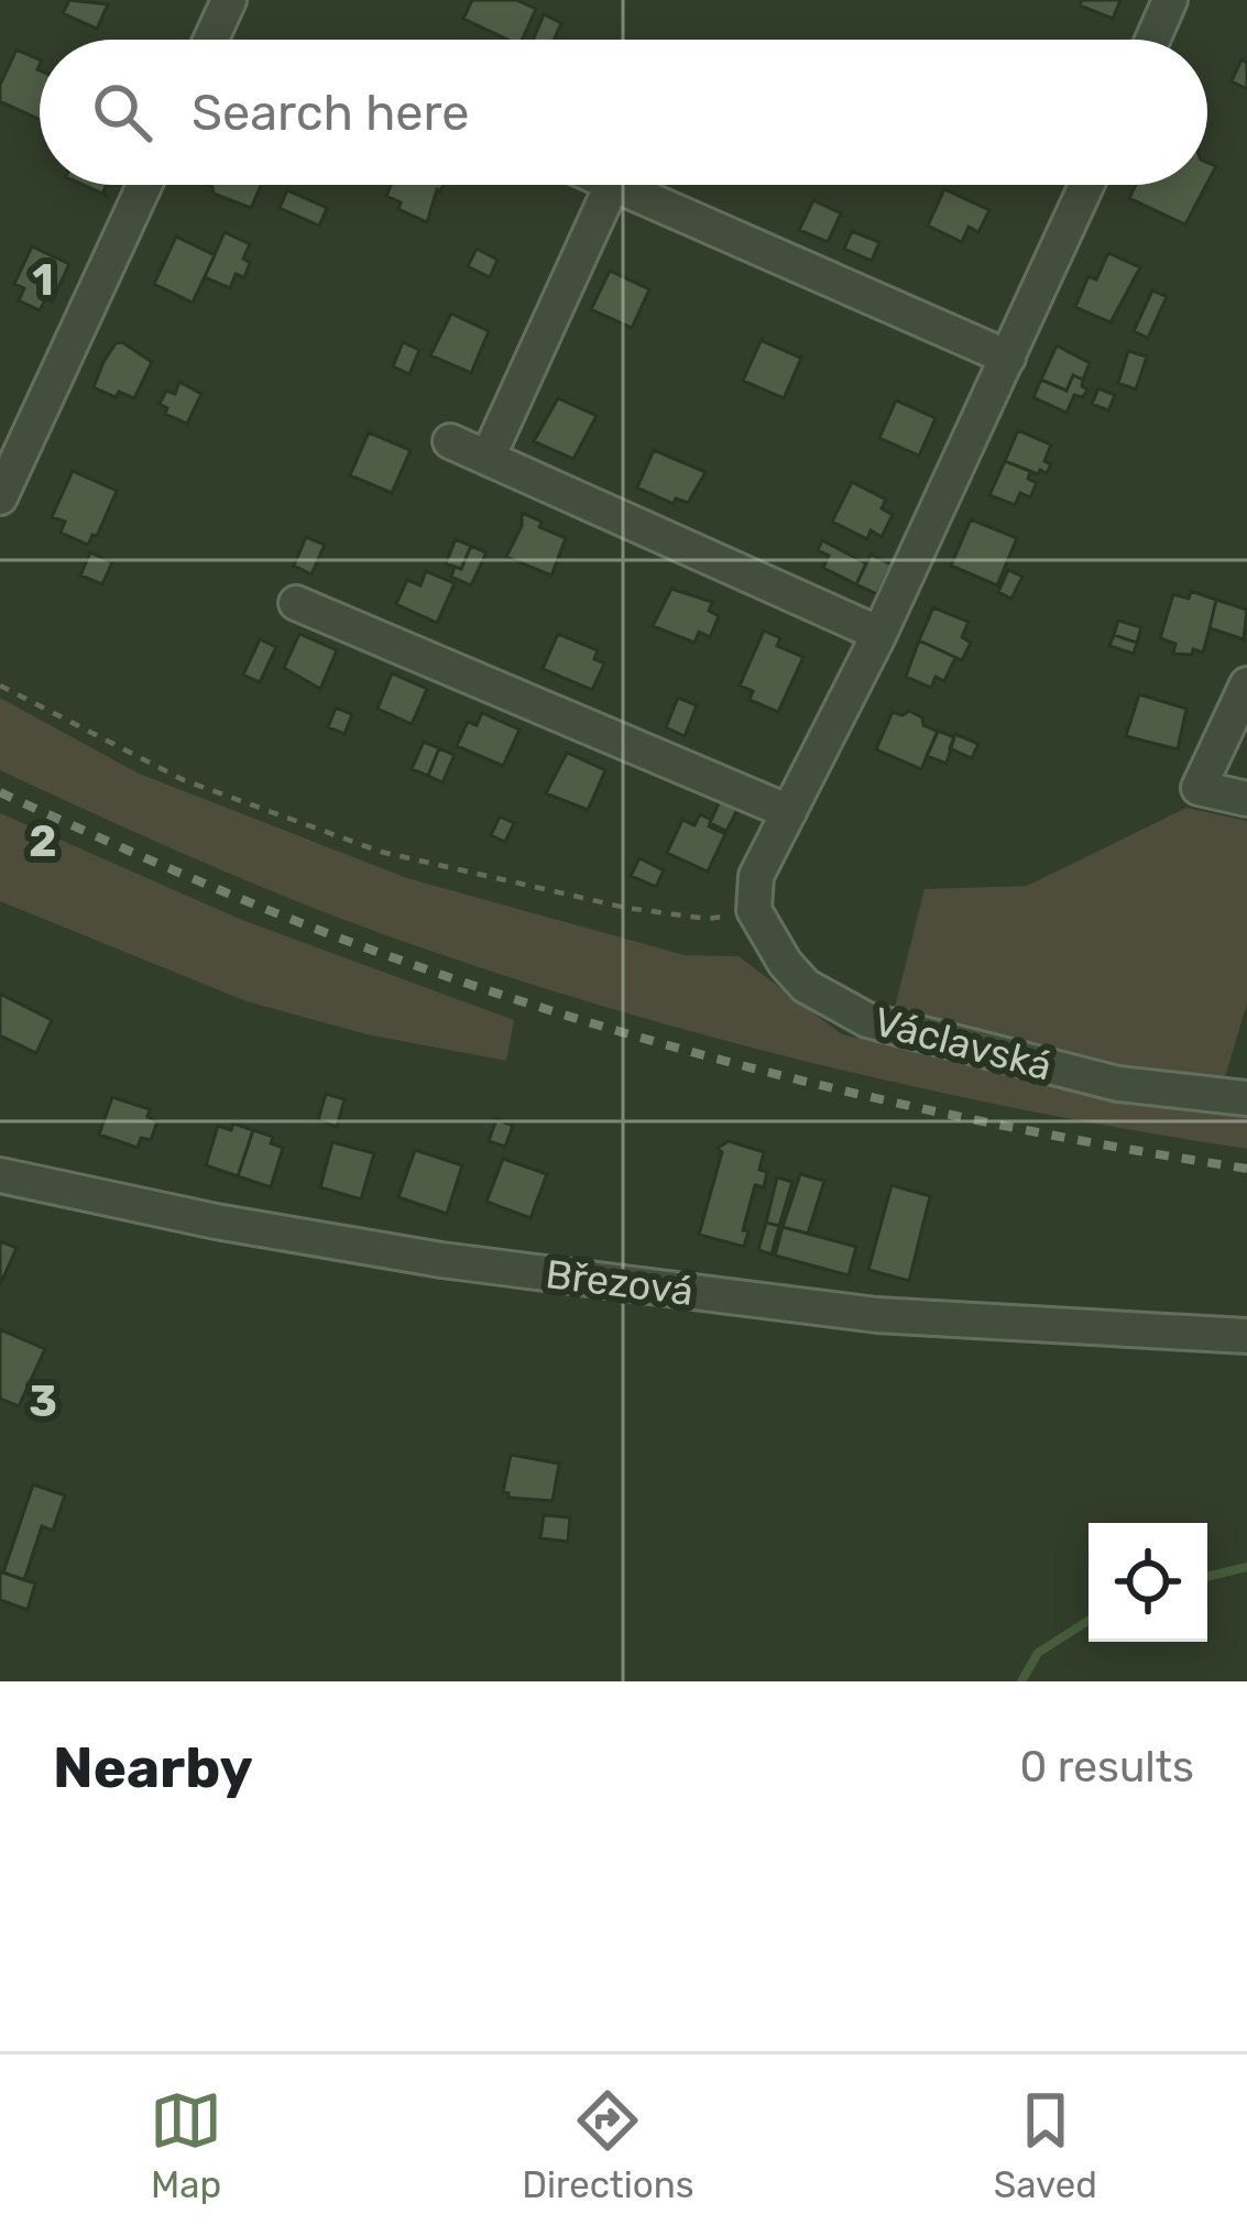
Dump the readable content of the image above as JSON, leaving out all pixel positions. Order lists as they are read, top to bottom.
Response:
{
  "streets": {
    "street": ["Václavská", "Březová"]
  },
  "page": {
    "search": "Search here",
    "heading": ["Nearby", "0 results"],
    "nav": ["Map", "Directions", "Saved"]
  },
  "grid": {
    "rows": ["1", "2", "3"]
  }
}
